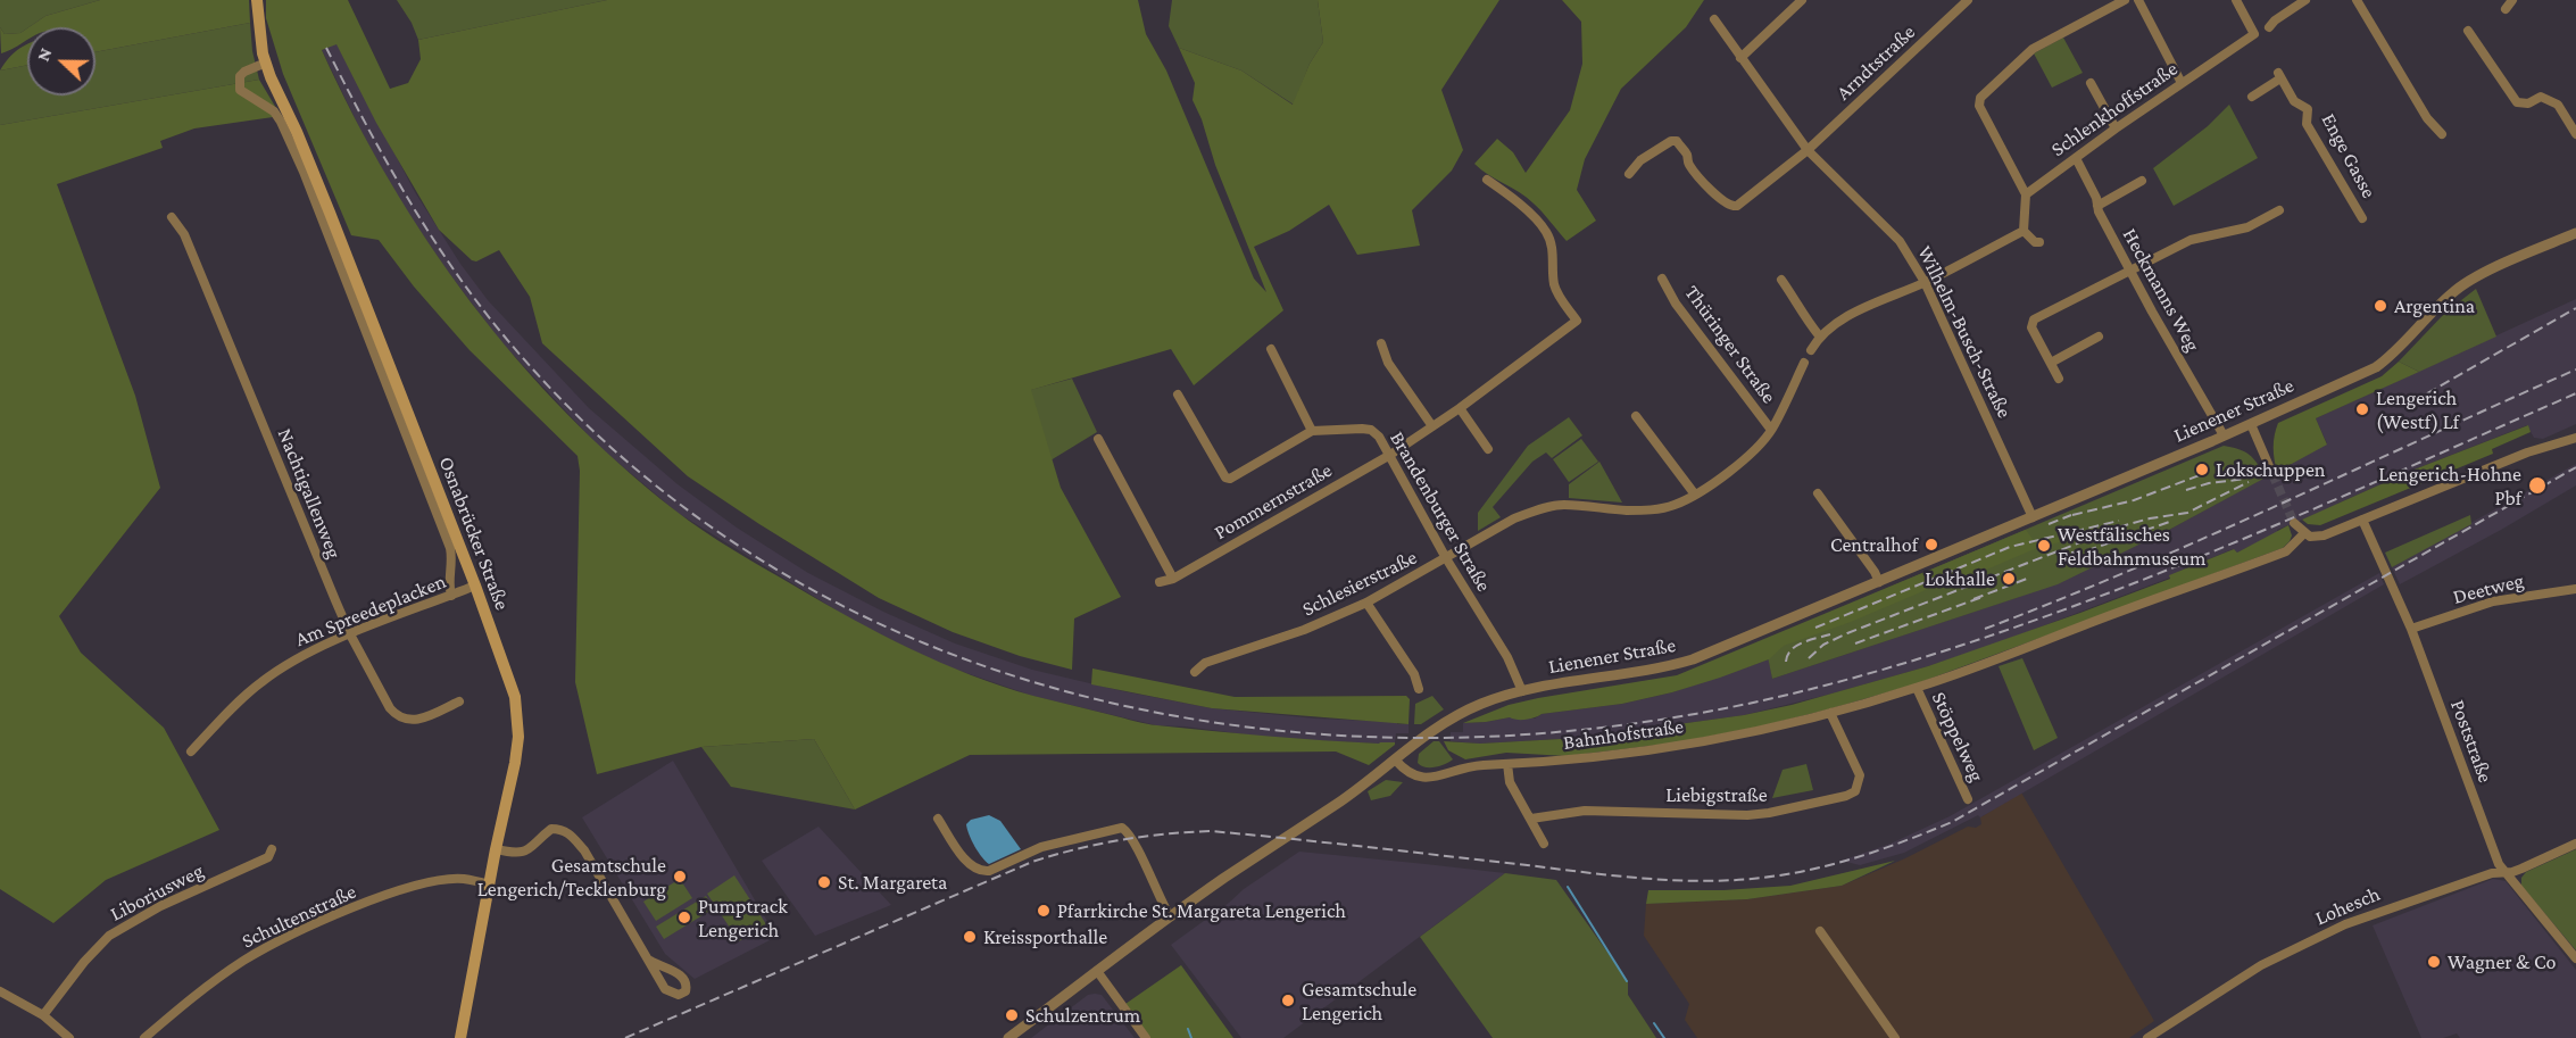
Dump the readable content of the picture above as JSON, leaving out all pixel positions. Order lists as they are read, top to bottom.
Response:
{
  "streets": {
    "main road": ["Osnabrücker Straße"],
    "street": [
      "Arndtstraße",
      "Schlenkhoffstraße",
      "Enge Gasse",
      "Heckmanns Weg",
      "Wilhelm-Busch-Straße",
      "Thüringer Straße",
      "Lienener Straße",
      "Nachtigallenweg",
      "Pommernstraße",
      "Brandenburger Straße",
      "Schlesierstraße",
      "Deetweg",
      "Am Spreedeplacken",
      "Bahnhofstraße",
      "Stöppelweg",
      "Poststraße",
      "Liebigstraße",
      "Liboriusweg",
      "Lohesch",
      "Schultenstraße"
    ]
  },
  "crossings": [
    ["Arndtstraße", "Wilhelm-Busch-Straße"],
    ["Schlenkhoffstraße", "Heckmanns Weg"],
    ["Heckmanns Weg", "Lienener Straße"],
    ["Wilhelm-Busch-Straße", "Lienener Straße"],
    ["Thüringer Straße", "Schlesierstraße"],
    ["Lienener Straße", "Brandenburger Straße"],
    ["Lienener Straße", "Bahnhofstraße"],
    ["Nachtigallenweg", "Am Spreedeplacken"],
    ["Pommernstraße", "Brandenburger Straße"],
    ["Brandenburger Straße", "Schlesierstraße"],
    ["Osnabrücker Straße", "Am Spreedeplacken"],
    ["Osnabrücker Straße", "Schultenstraße"],
    ["Deetweg", "Poststraße"],
    ["Bahnhofstraße", "Stöppelweg"],
    ["Bahnhofstraße", "Liebigstraße"],
    ["Poststraße", "Lohesch"]
  ],
  "places": [
    "Argentina",
    "Lengerich (Westf) Lf",
    "Lokschuppen",
    "Lengerich-Hohne Pbf",
    "Centralhof",
    "Westfälisches Feldbahnmuseum",
    "Lokhalle",
    "Gesamtschule Lengerich/Tecklenburg",
    "St. Margareta",
    "Pfarrkirche St. Margareta Lengerich",
    "Pumptrack Lengerich",
    "Kreissporthalle",
    "Wagner & Co",
    "Gesamtschule Lengerich",
    "Schulzentrum"
  ],
  "north": "left"
}
